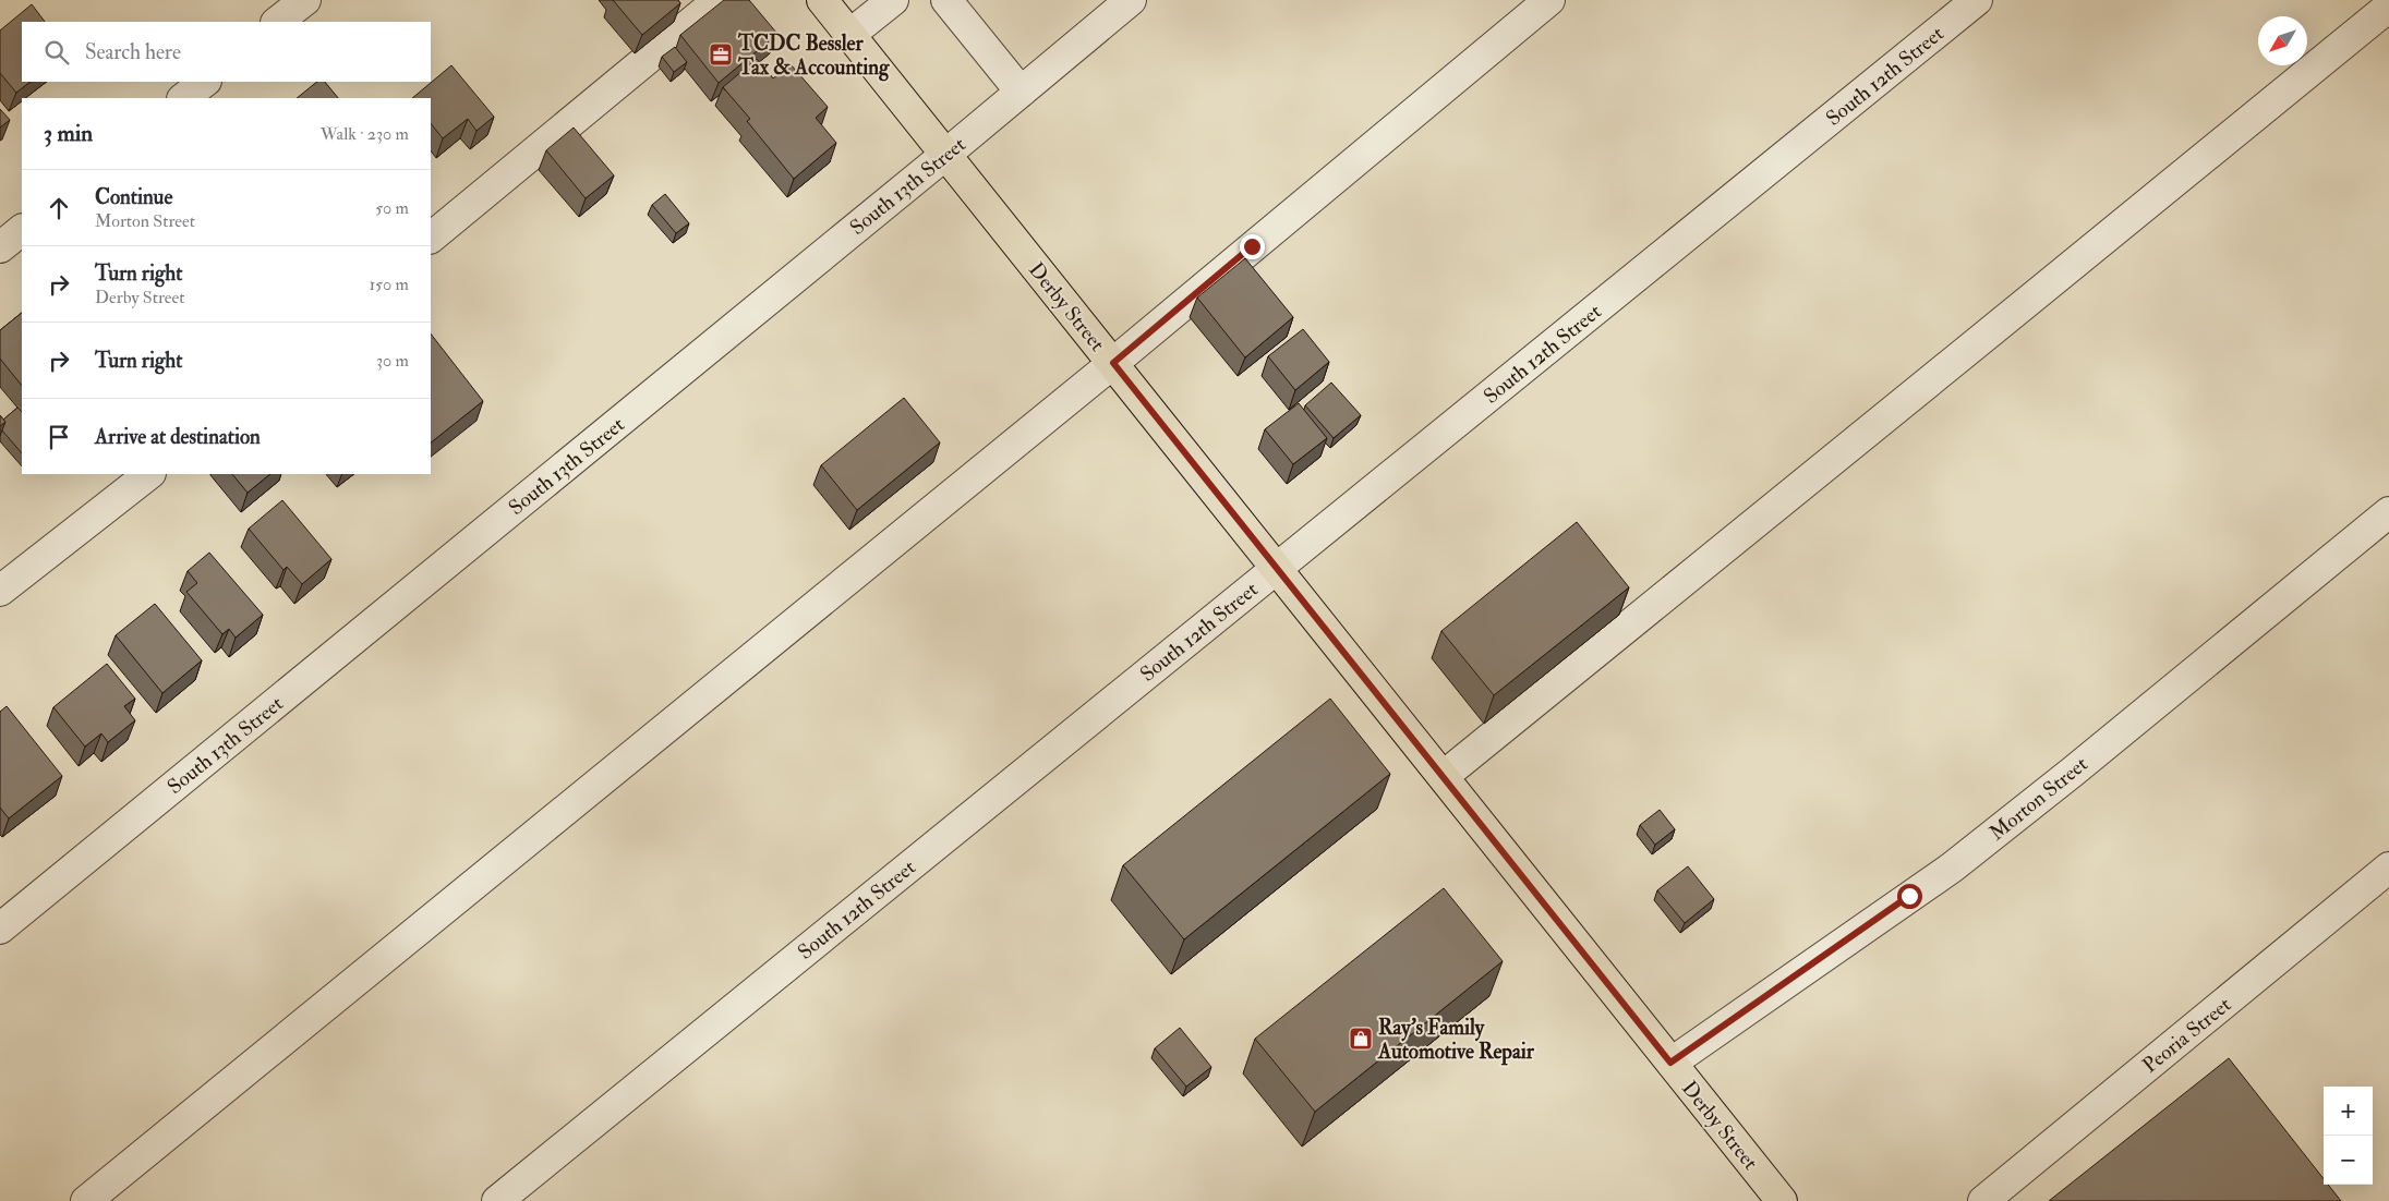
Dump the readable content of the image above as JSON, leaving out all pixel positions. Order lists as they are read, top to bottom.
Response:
{
  "streets": {
    "main road": ["Derby Street"],
    "street": [
      "South 12th Street",
      "South 13th Street",
      "Morton Street",
      "Peoria Street"
    ]
  },
  "crossings": [
    ["South 12th Street", "Derby Street"],
    ["South 13th Street", "Derby Street"],
    ["Derby Street", "Morton Street"]
  ],
  "places": {
    "office": ["TCDC Bessler Tax & Accounting"],
    "shop": ["Ray's Family Automotive Repair"]
  },
  "north": "bottom left",
  "page": {
    "search": "Search here",
    "heading": ["3 min", "Walk · 230 m"],
    "list": [
      ["Continue", "Morton Street", "50 m"],
      ["Turn right", "Derby Street", "150 m"],
      ["Turn right", "30 m"],
      "Arrive at destination"
    ],
    "map_buttons": ["+", "−"]
  }
}
